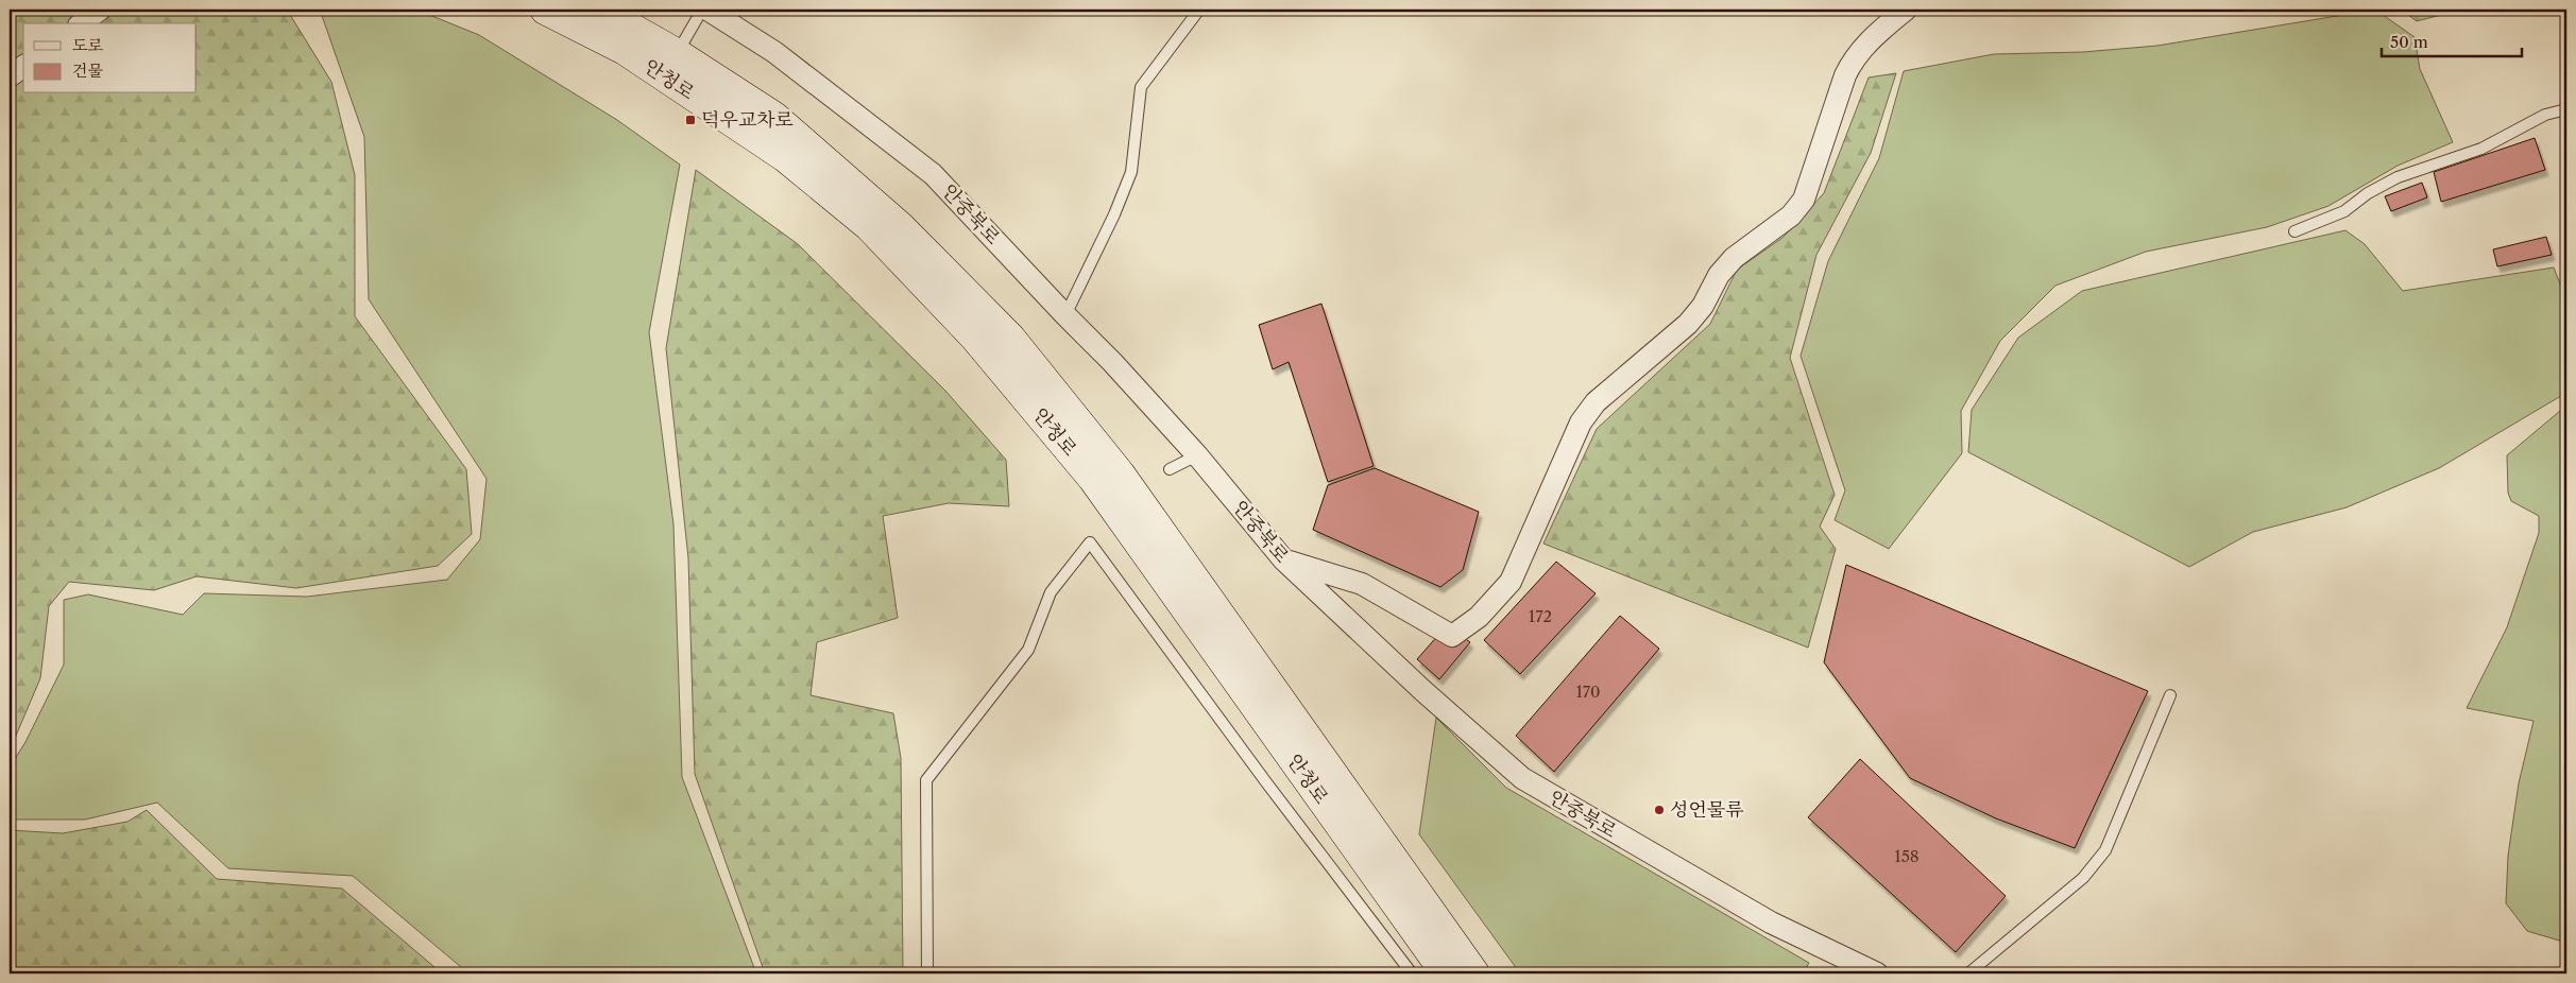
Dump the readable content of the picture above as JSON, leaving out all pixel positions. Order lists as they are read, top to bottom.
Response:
{
  "streets": {
    "street": ["안청로", "안중북로"]
  },
  "places": {
    "transit": ["덕우교차로"],
    "other": ["성언물류"]
  },
  "house_numbers": ["172", "170", "158"],
  "legend": ["도로", "건물"],
  "scale_bar": "50 m"
}
